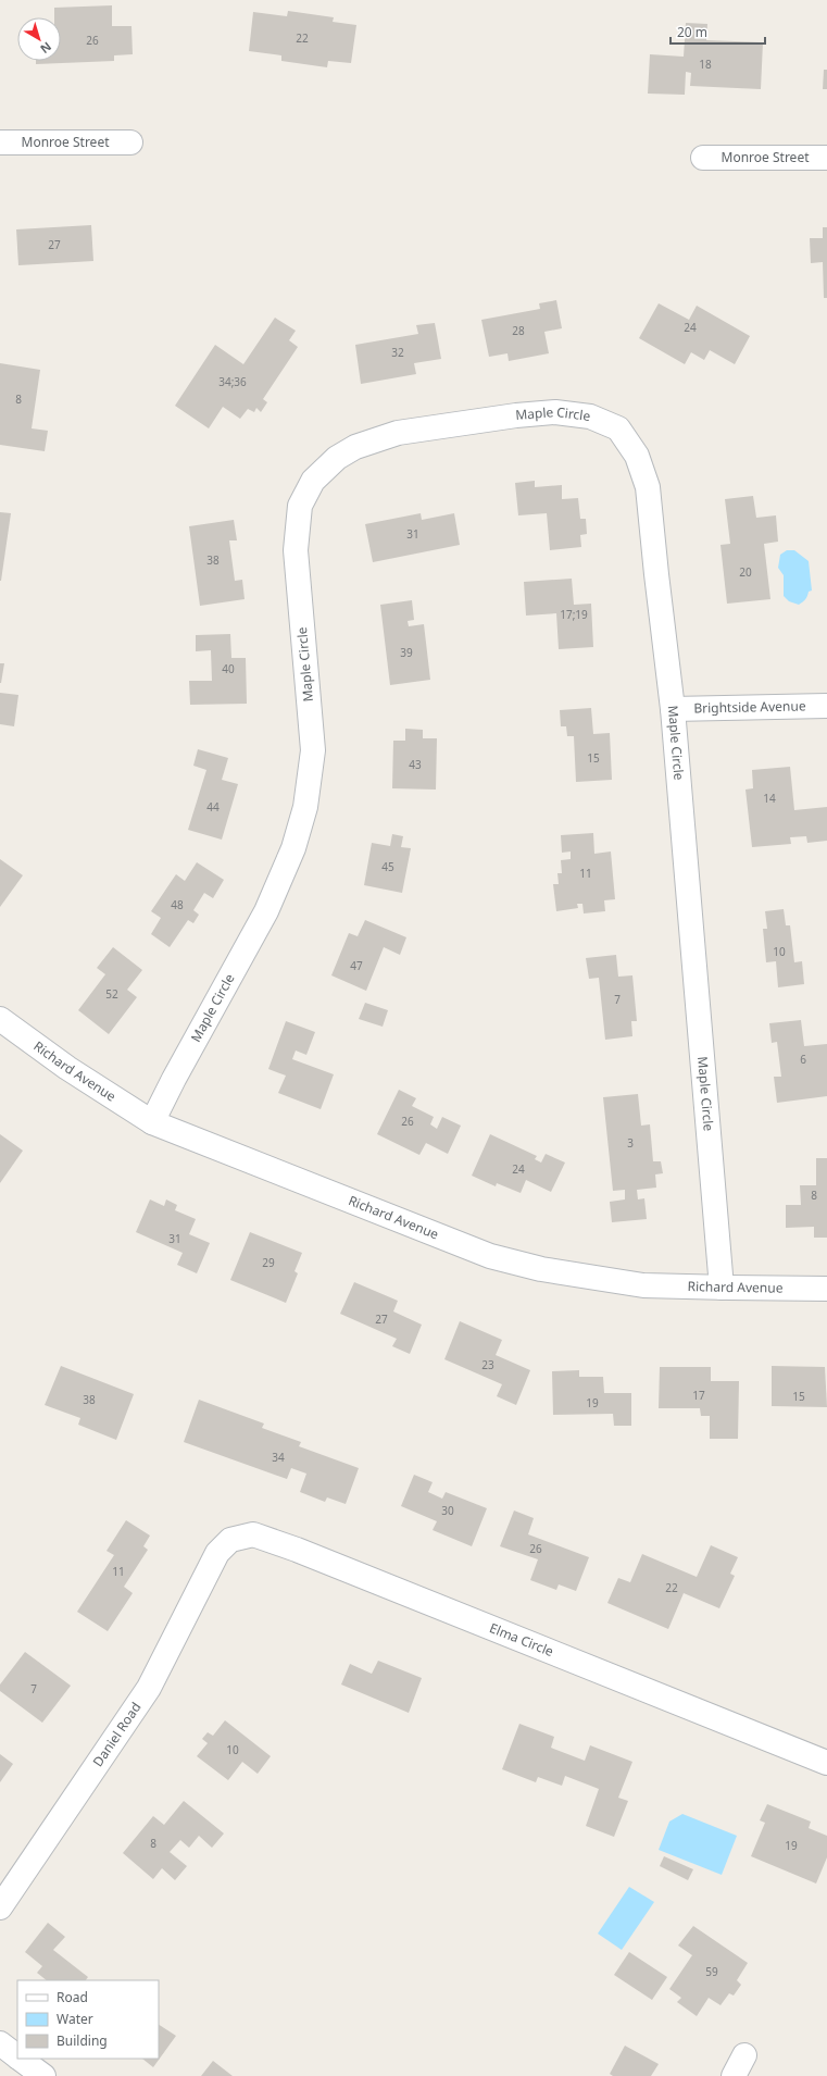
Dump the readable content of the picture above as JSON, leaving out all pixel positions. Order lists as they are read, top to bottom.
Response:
{
  "streets": {
    "street": [
      "Monroe Street",
      "Maple Circle",
      "Brightside Avenue",
      "Richard Avenue",
      "Elma Circle",
      "Daniel Road"
    ]
  },
  "crossings": [
    ["Maple Circle", "Brightside Avenue"],
    ["Maple Circle", "Richard Avenue"],
    ["Elma Circle", "Daniel Road"]
  ],
  "house_numbers": [
    "22",
    "26",
    "18",
    "27",
    "24",
    "28",
    "32",
    "34;36",
    "8",
    "31",
    "38",
    "20",
    "17;19",
    "39",
    "40",
    "15",
    "43",
    "14",
    "44",
    "45",
    "11",
    "48",
    "10",
    "47",
    "52",
    "7",
    "6",
    "26",
    "3",
    "24",
    "8",
    "31",
    "29",
    "27",
    "23",
    "17",
    "15",
    "38",
    "19",
    "34",
    "30",
    "26",
    "11",
    "22",
    "7",
    "10",
    "8",
    "19",
    "59"
  ],
  "legend": ["Road", "Water", "Building"],
  "scale_bar": "20 m",
  "north": "bottom right"
}
